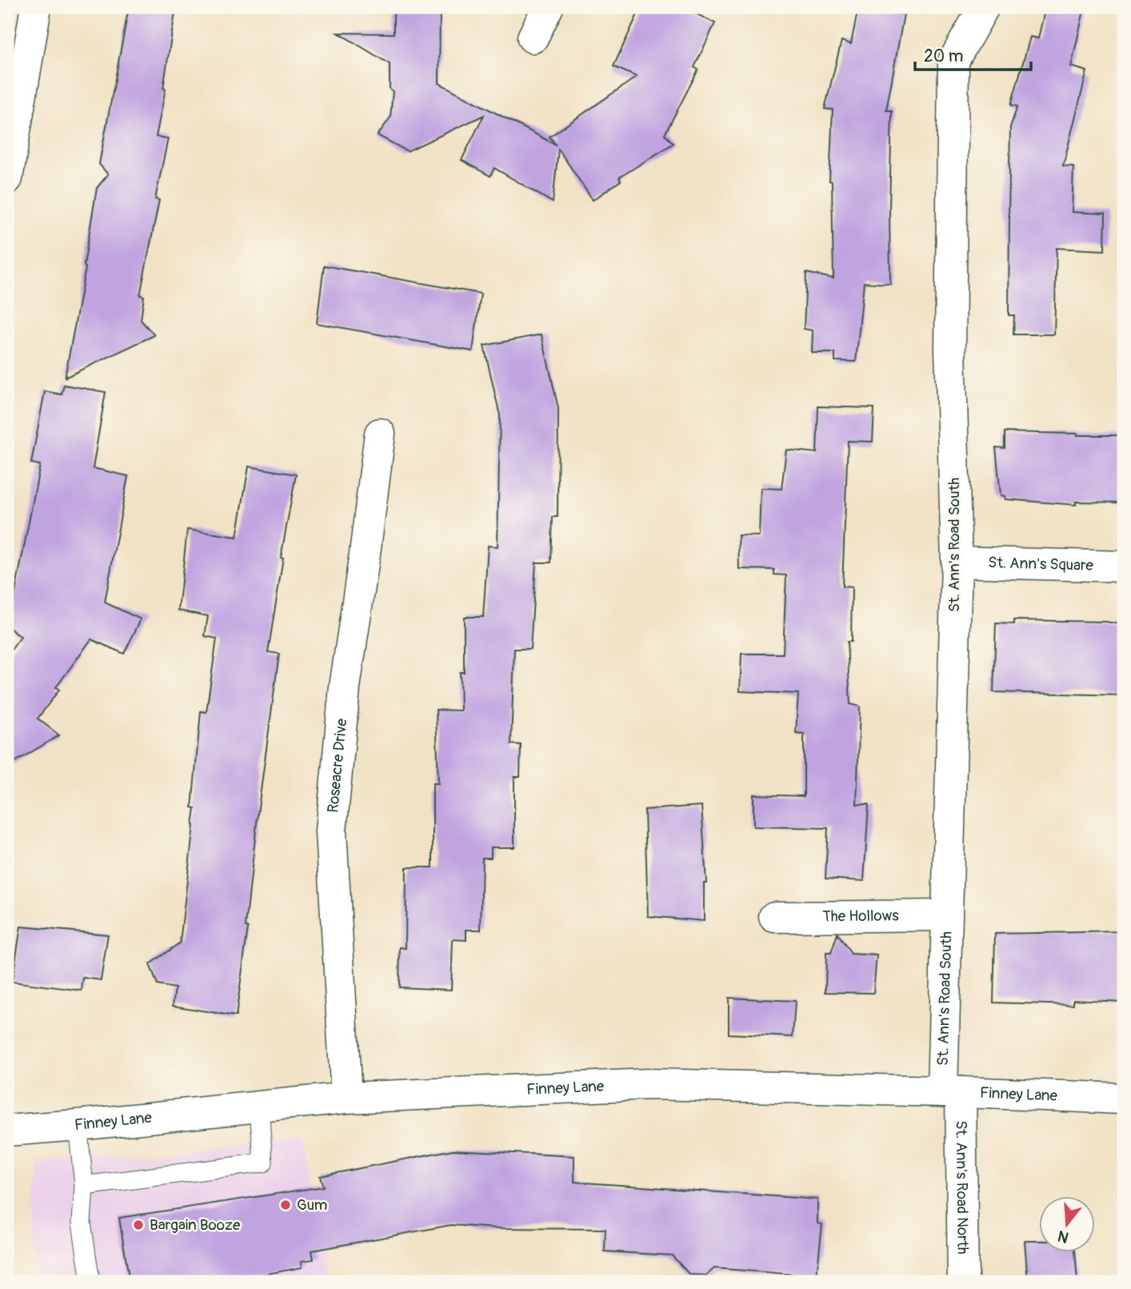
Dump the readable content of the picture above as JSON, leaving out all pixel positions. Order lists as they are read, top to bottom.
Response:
{
  "streets": {
    "street": [
      "St. Ann's Road South",
      "St. Ann's Square",
      "Roseacre Drive",
      "The Hollows",
      "Finney Lane",
      "St. Ann's Road North"
    ]
  },
  "crossings": [
    ["St. Ann's Road South", "St. Ann's Square"],
    ["St. Ann's Road South", "The Hollows"],
    ["St. Ann's Road South", "Finney Lane"],
    ["St. Ann's Road South", "St. Ann's Road North"],
    ["Roseacre Drive", "Finney Lane"],
    ["Finney Lane", "St. Ann's Road North"]
  ],
  "places": ["Gum", "Bargain Booze"],
  "scale_bar": "20 m",
  "north": "bottom"
}
